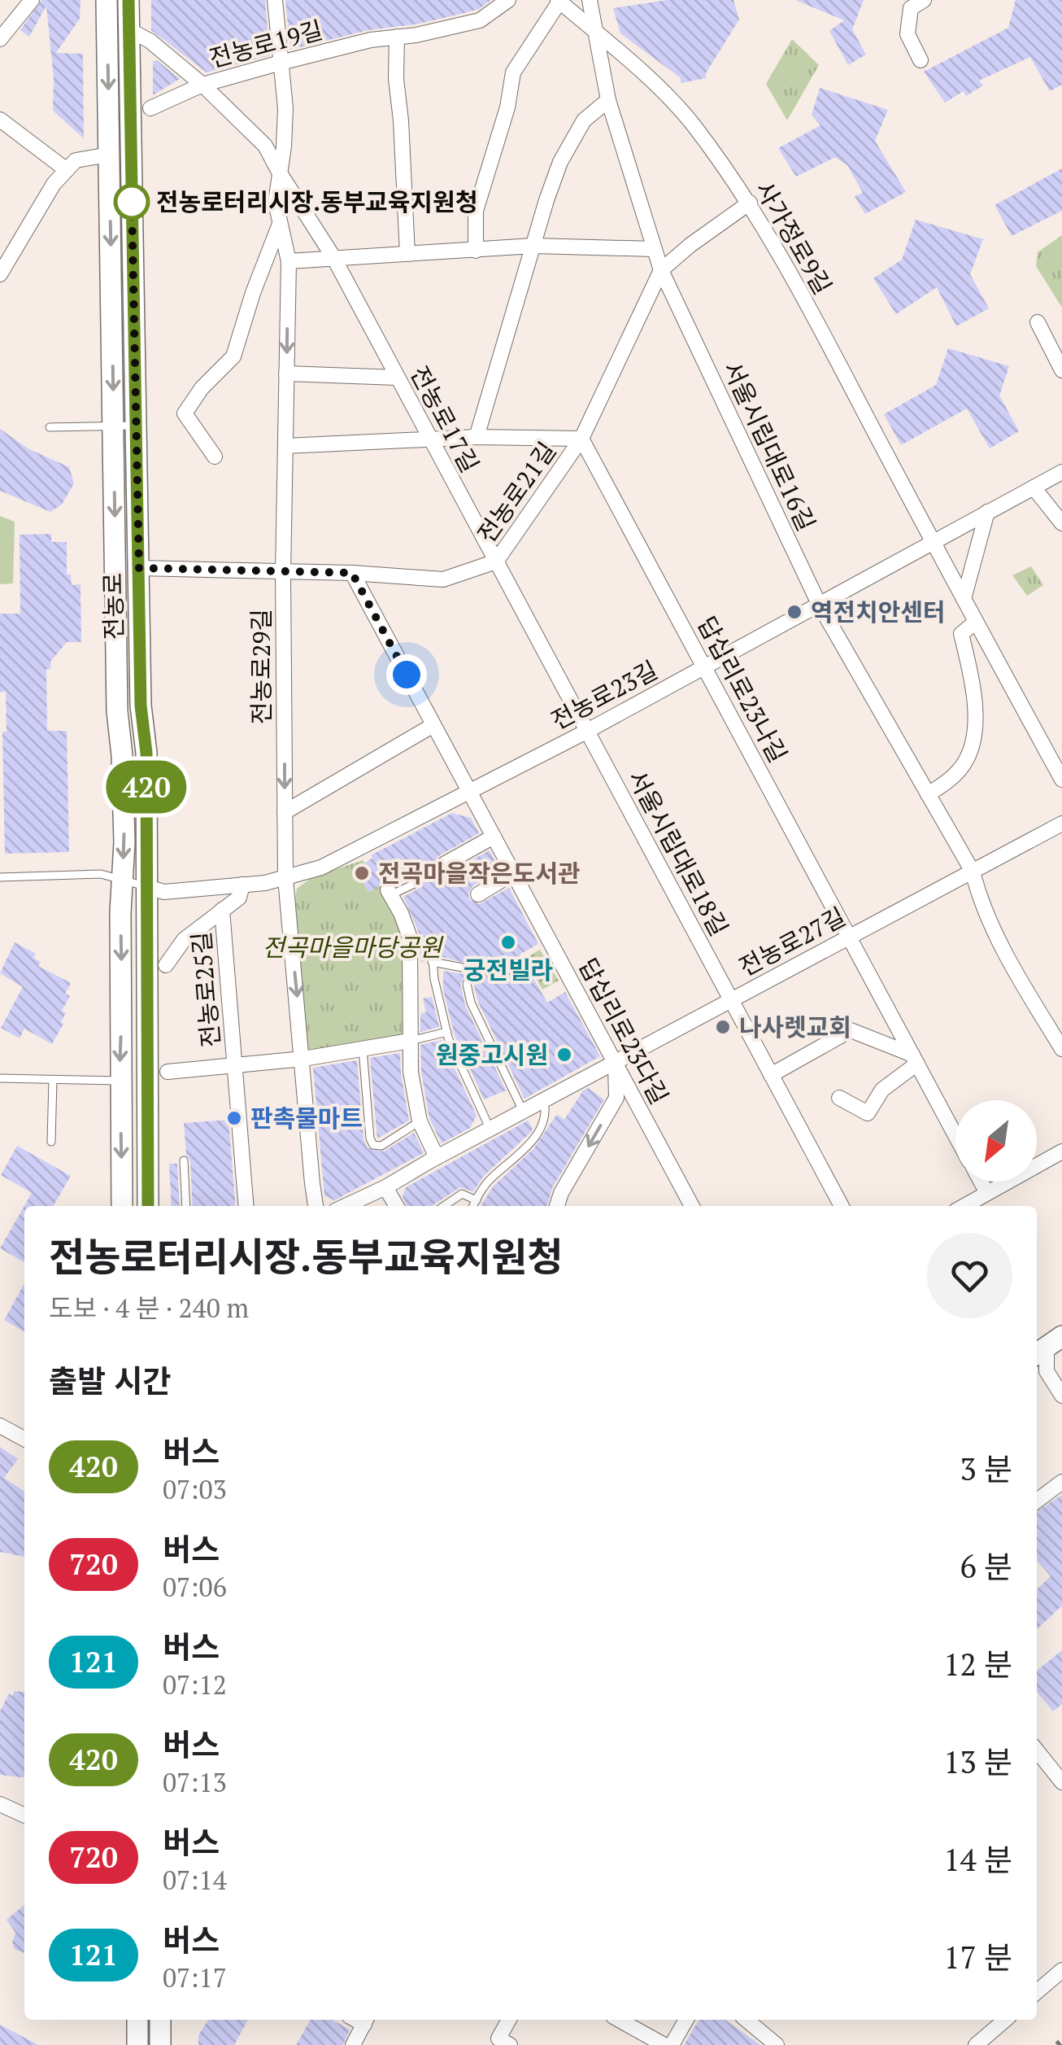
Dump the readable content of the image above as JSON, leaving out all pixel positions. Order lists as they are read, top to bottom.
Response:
{
  "streets": {
    "main road": ["전농로"],
    "street": [
      "전농로19길",
      "사가정로9길",
      "전농로17길",
      "서울시립대로16길",
      "전농로21길",
      "전농로29길",
      "답십리로23나길",
      "전농로23길",
      "서울시립대로18길",
      "전농로27길",
      "전농로25길",
      "답십리로23다길"
    ]
  },
  "crossings": [
    ["전농로19길", "전농로17길"],
    ["전농로19길", "전농로29길"],
    ["사가정로9길", "서울시립대로16길"],
    ["사가정로9길", "전농로21길"],
    ["사가정로9길", "전농로23길"],
    ["전농로17길", "전농로21길"],
    ["전농로17길", "전농로"],
    ["전농로17길", "전농로29길"],
    ["전농로17길", "전농로23길"],
    ["전농로17길", "서울시립대로18길"],
    ["서울시립대로16길", "전농로21길"],
    ["서울시립대로16길", "전농로23길"],
    ["서울시립대로16길", "전농로27길"],
    ["전농로21길", "전농로"],
    ["전농로21길", "전농로29길"],
    ["전농로21길", "답십리로23나길"],
    ["전농로21길", "답십리로23다길"],
    ["전농로", "전농로23길"],
    ["전농로", "전농로25길"],
    ["전농로29길", "전농로23길"],
    ["전농로29길", "전농로25길"],
    ["답십리로23나길", "전농로23길"],
    ["답십리로23나길", "전농로27길"],
    ["전농로23길", "서울시립대로18길"],
    ["전농로23길", "답십리로23다길"],
    ["서울시립대로18길", "전농로27길"],
    ["전농로27길", "답십리로23다길"]
  ],
  "parks": ["전곡마을마당공원"],
  "places": [
    "전농로터리시장.동부교육지원청",
    "역전치안센터",
    "전곡마을작은도서관",
    "궁전빌라",
    "나사렛교회",
    "원중고시원",
    "판촉물마트"
  ],
  "lines": ["bus line 420"],
  "north": "bottom left",
  "page": {
    "on_map": "420",
    "heading": [
      ["전농로터리시장.동부교육지원청", "도보 · 4 분 · 240 m"],
      "출발 시간"
    ],
    "list": [
      {
        "mark": "420",
        "name": "버스",
        "note": "07:03",
        "value": "3 분"
      },
      {
        "mark": "720",
        "name": "버스",
        "note": "07:06",
        "value": "6 분"
      },
      {
        "mark": "121",
        "name": "버스",
        "note": "07:12",
        "value": "12 분"
      },
      {
        "mark": "420",
        "name": "버스",
        "note": "07:13",
        "value": "13 분"
      },
      {
        "mark": "720",
        "name": "버스",
        "note": "07:14",
        "value": "14 분"
      },
      {
        "mark": "121",
        "name": "버스",
        "note": "07:17",
        "value": "17 분"
      }
    ]
  }
}
